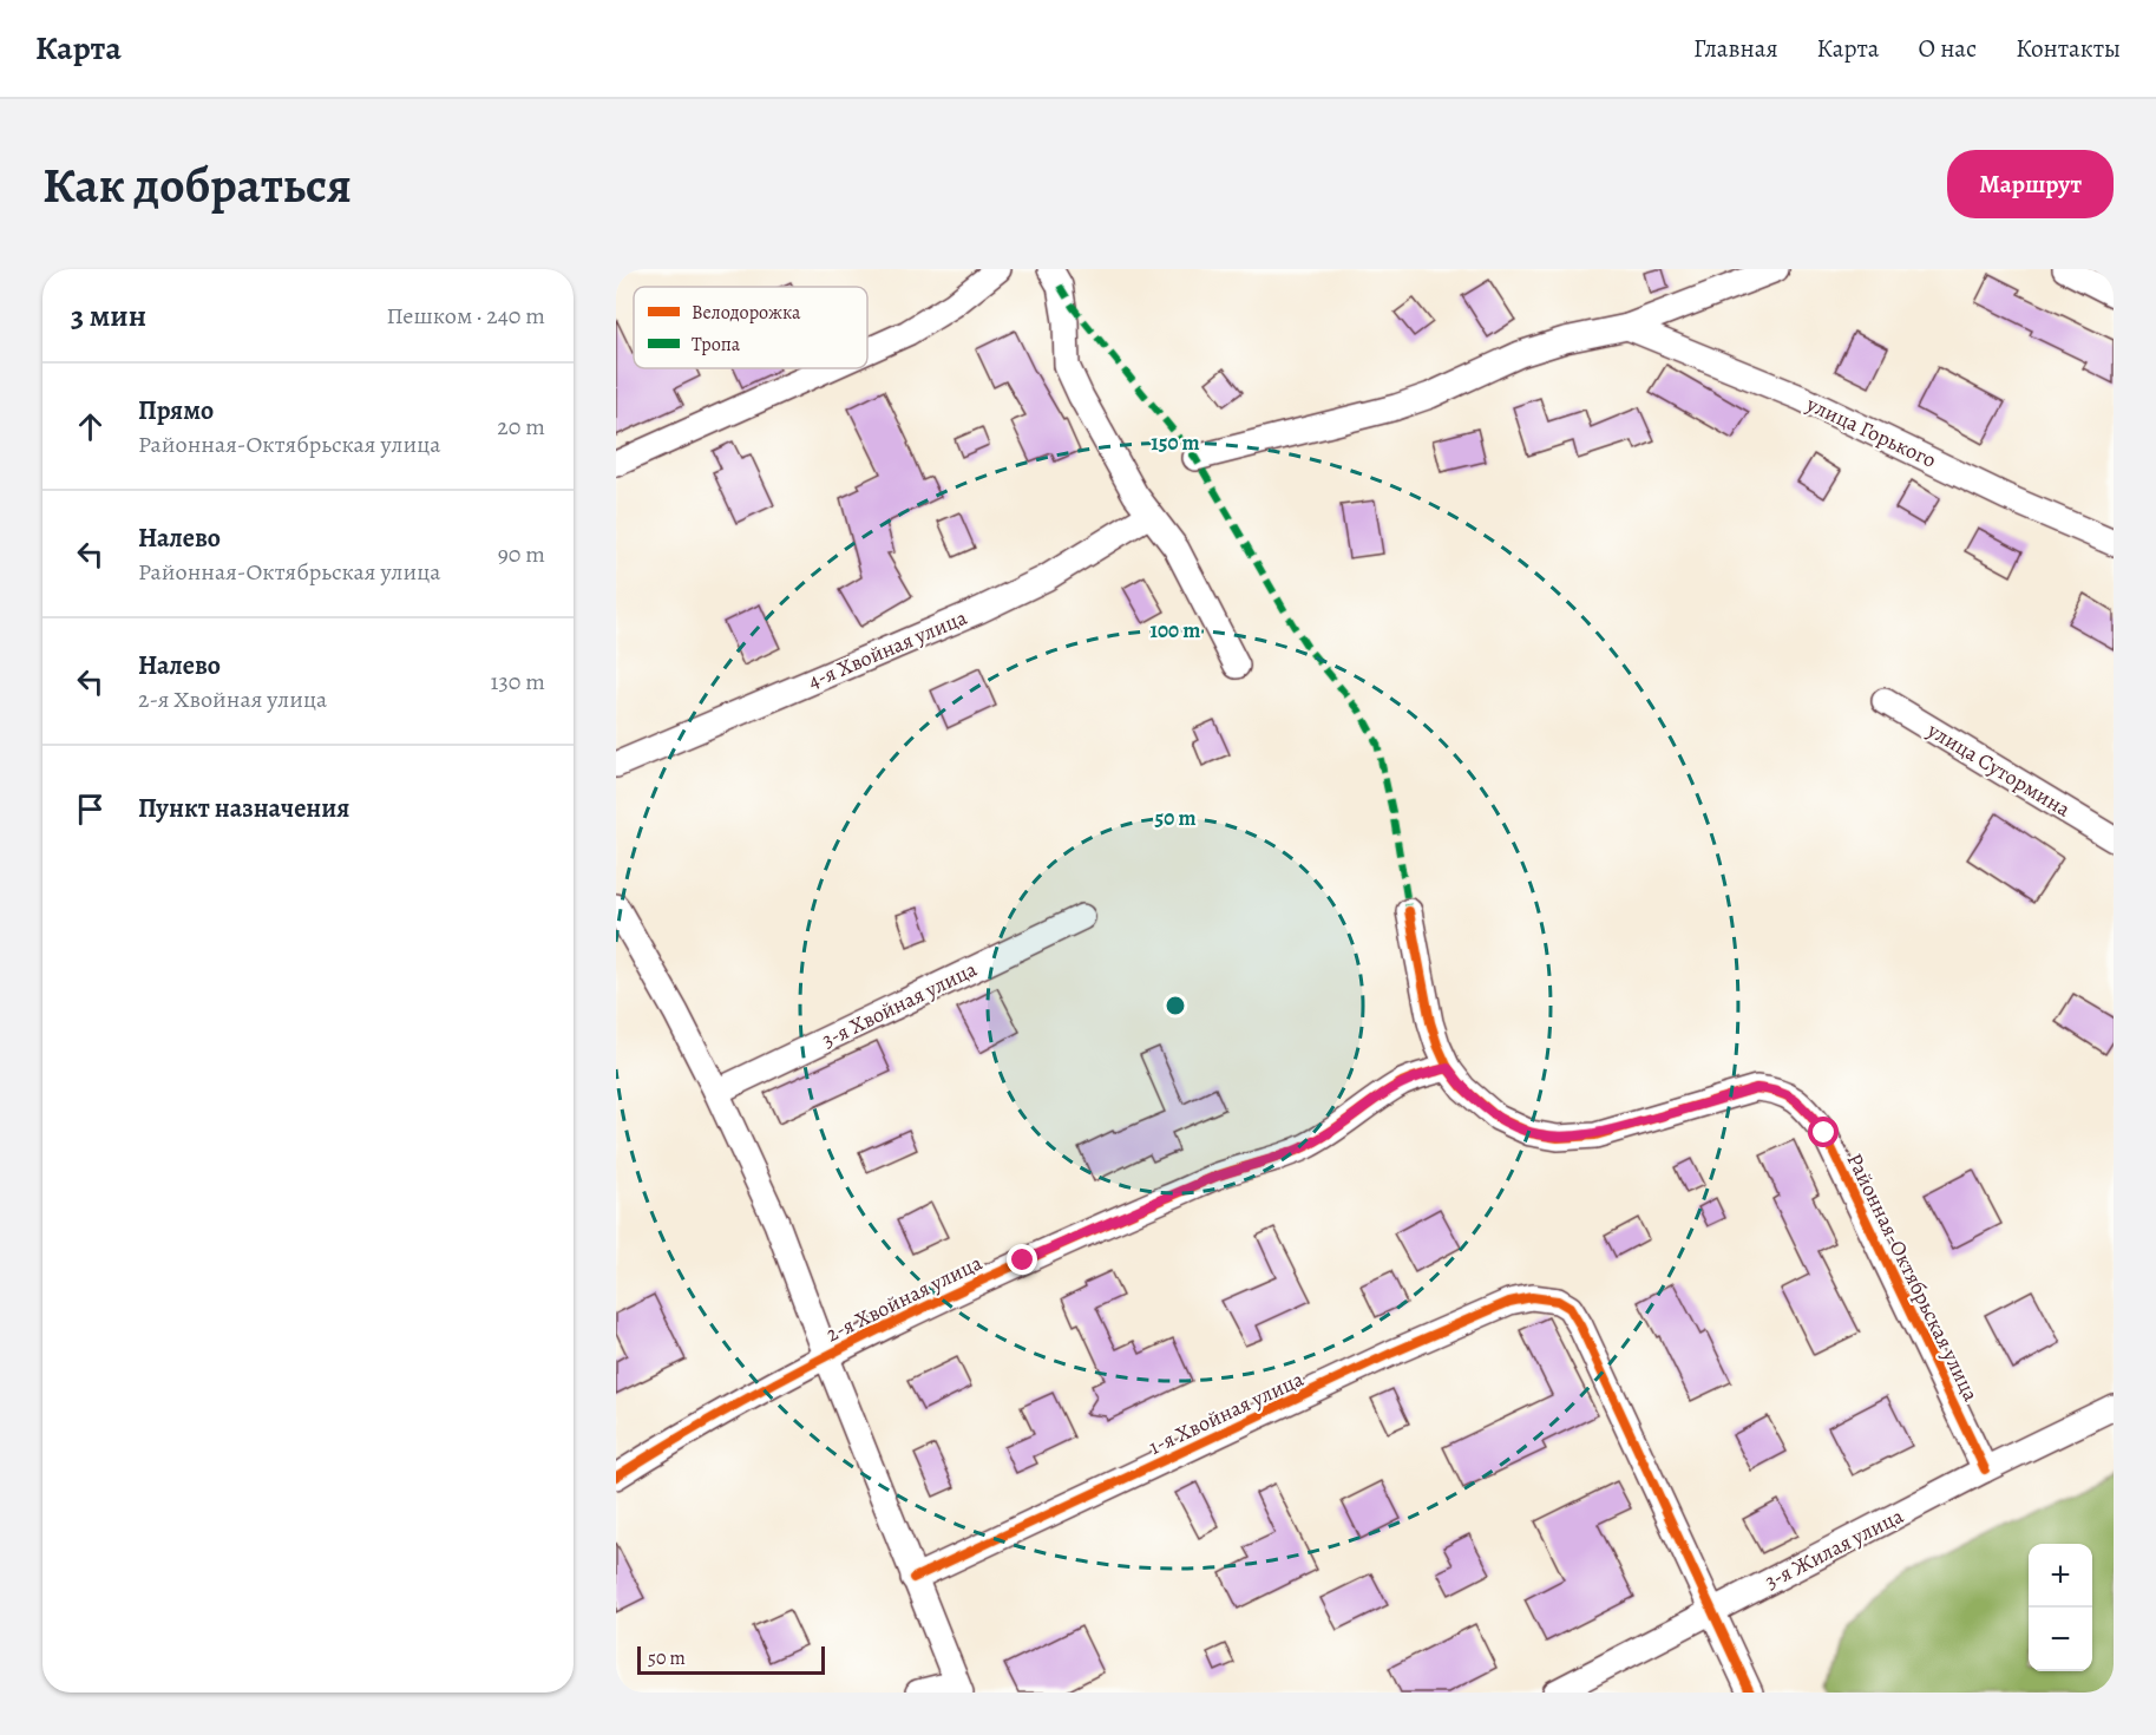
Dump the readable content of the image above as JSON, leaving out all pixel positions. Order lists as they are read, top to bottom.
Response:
{
  "streets": {
    "street": [
      "улица Горького",
      "4-я Хвойная улица",
      "улица Сутормина",
      "3-я Хвойная улица",
      "Районная-Октябрьская улица",
      "2-я Хвойная улица",
      "1-я Хвойная улица",
      "3-я Жилая улица"
    ]
  },
  "crossings": [
    ["Районная-Октябрьская улица", "2-я Хвойная улица"],
    ["Районная-Октябрьская улица", "3-я Жилая улица"],
    ["1-я Хвойная улица", "3-я Жилая улица"]
  ],
  "legend": ["Велодорожка", "Тропа"],
  "scale_bar": "50 m",
  "page": {
    "header": "Карта",
    "nav": [
      "Главная",
      "Карта",
      "О нас",
      "Контакты"
    ],
    "buttons": "Маршрут",
    "title": "Как добраться",
    "heading": ["3 мин", "Пешком · 240 m"],
    "list": [
      ["Прямо", "Районная-Октябрьская улица", "20 m"],
      ["Налево", "Районная-Октябрьская улица", "90 m"],
      ["Налево", "2-я Хвойная улица", "130 m"],
      "Пункт назначения"
    ],
    "map_buttons": ["+", "−"],
    "scale": "50 m"
  },
  "rings": ["150 m", "100 m", "50 m"]
}
